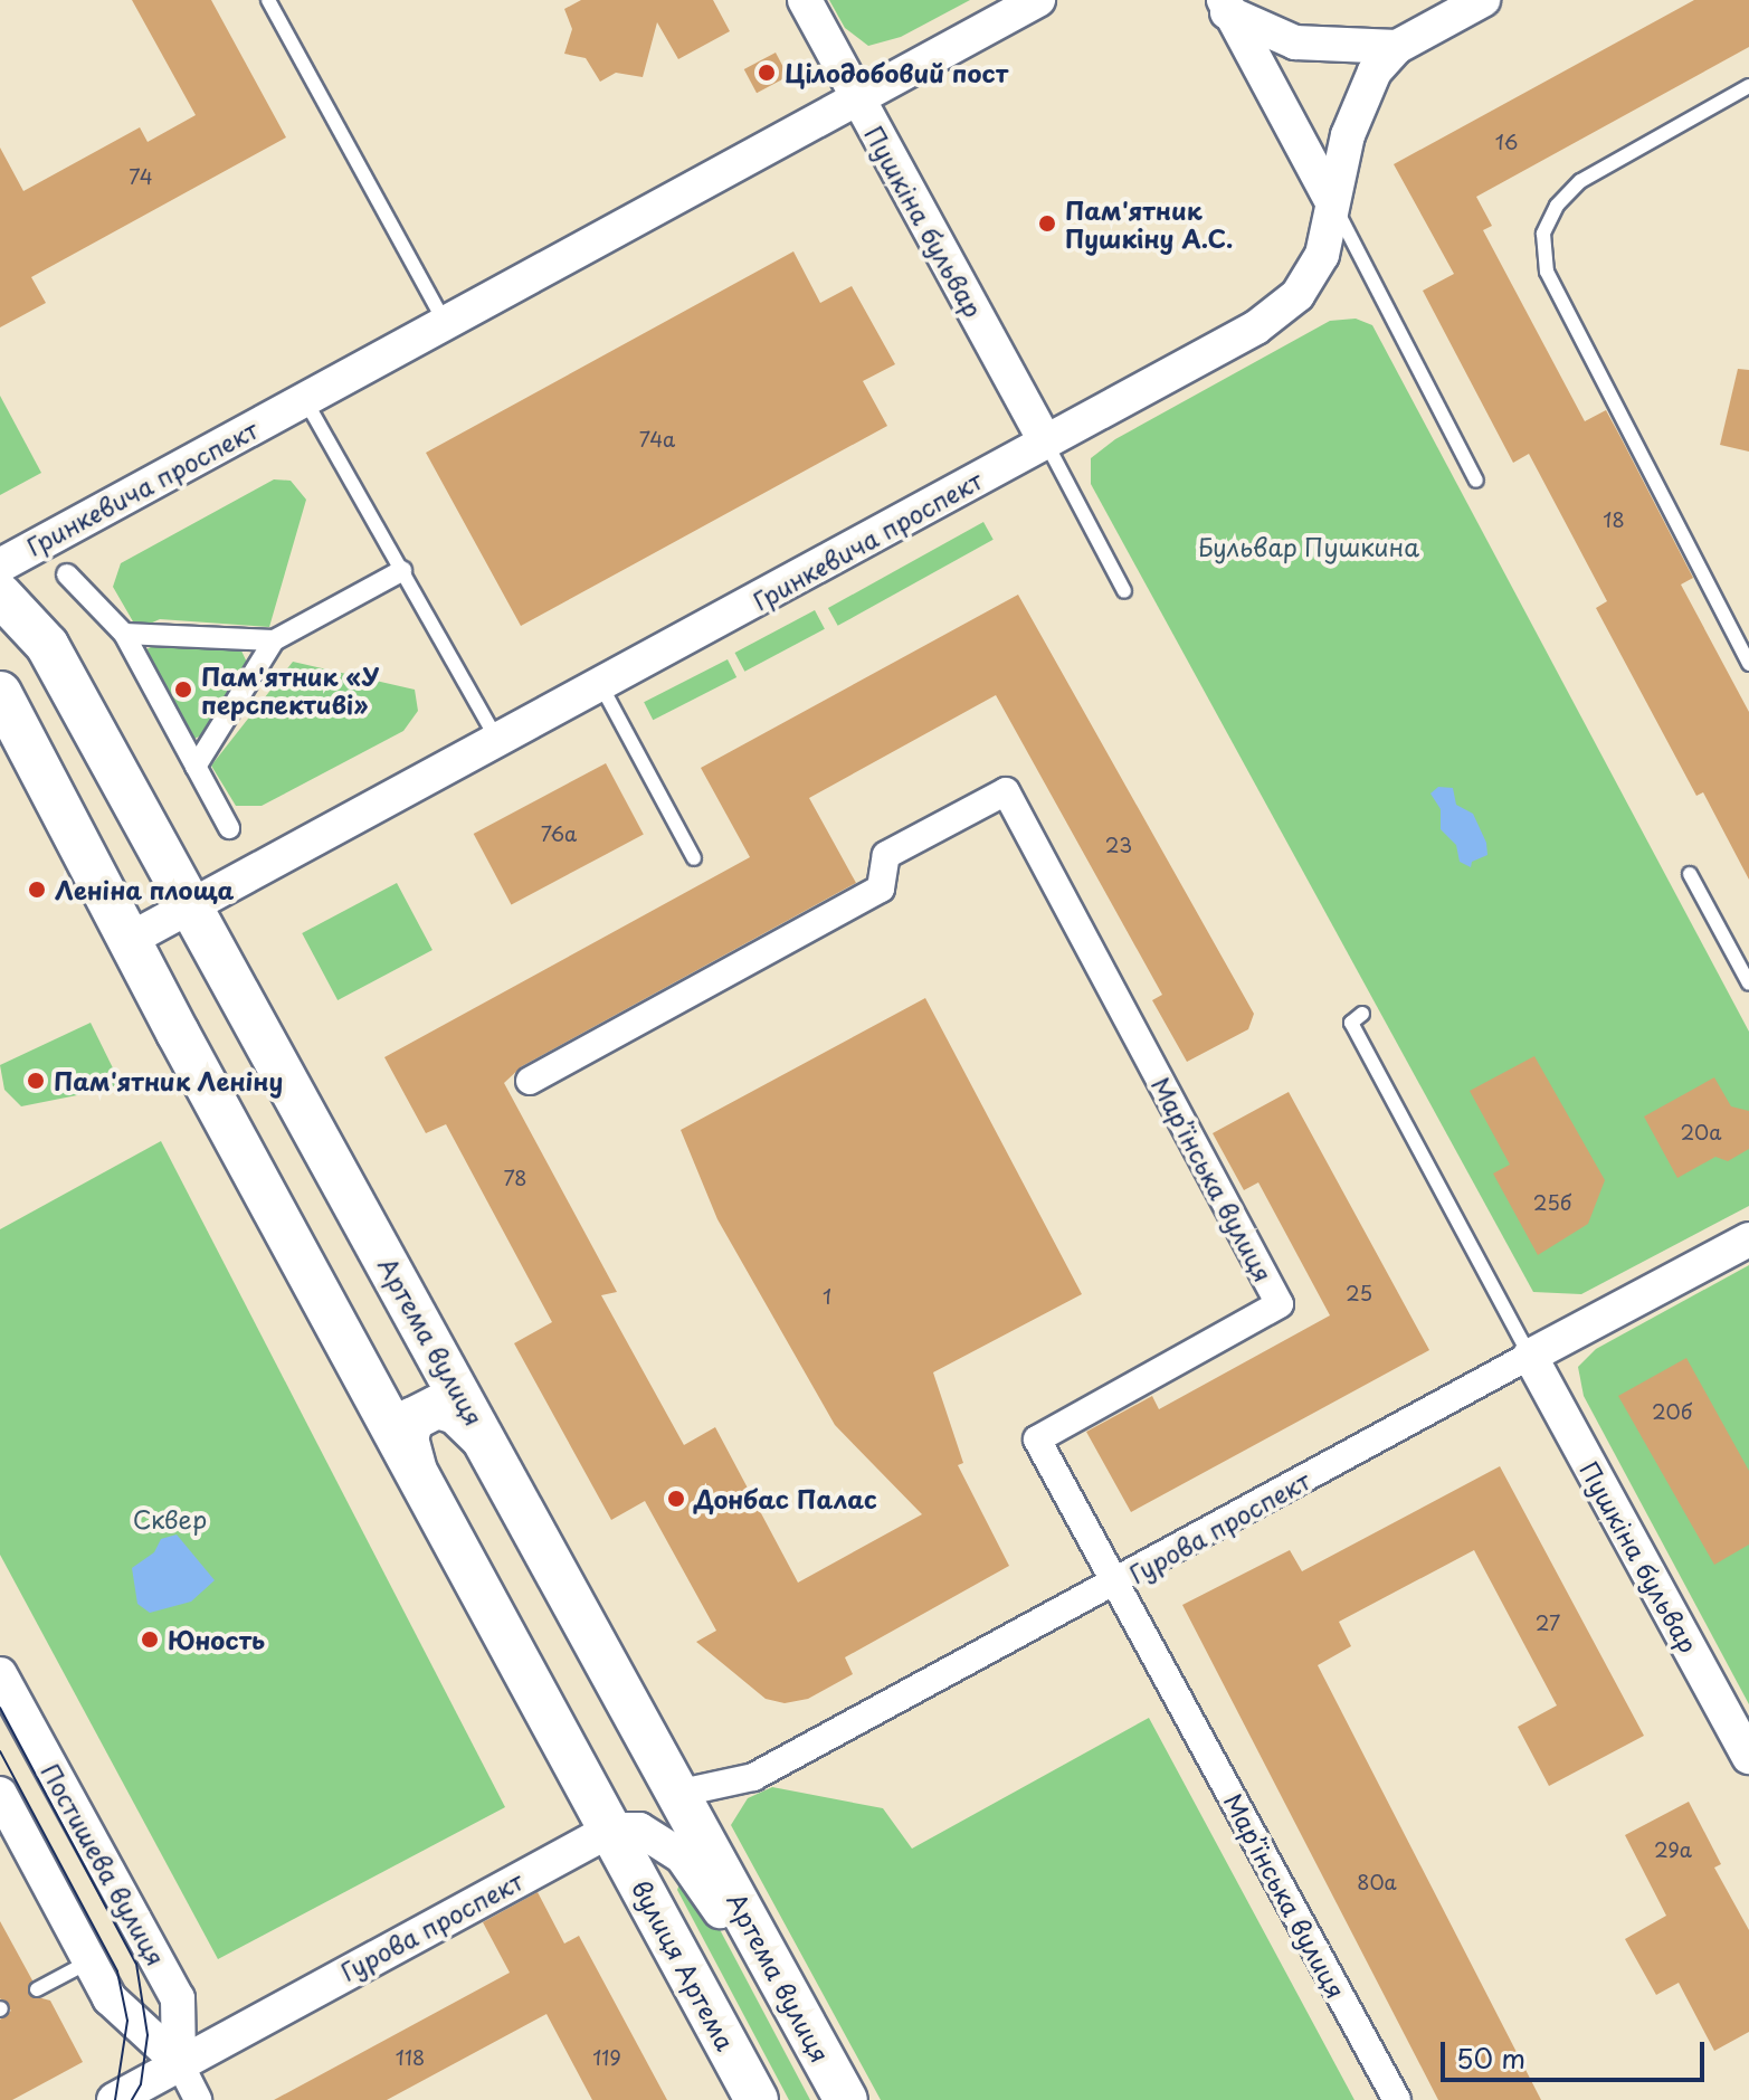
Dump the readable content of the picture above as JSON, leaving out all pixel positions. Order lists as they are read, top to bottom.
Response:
{
  "streets": {
    "main road": ["Артема вулиця", "вулиця Артема"],
    "street": [
      "Пушкіна бульвар",
      "Гринкевича проспект",
      "Мар’їнська вулиця",
      "Гурова проспект",
      "Постишева вулиця"
    ]
  },
  "crossings": [
    ["Пушкіна бульвар", "Гринкевича проспект"],
    ["Пушкіна бульвар", "Гурова проспект"],
    ["Гринкевича проспект", "Артема вулиця"],
    ["Мар’їнська вулиця", "Гурова проспект"],
    ["Артема вулиця", "Гурова проспект"],
    ["Гурова проспект", "Постишева вулиця"],
    ["Гурова проспект", "вулиця Артема"]
  ],
  "parks": ["Бульвар Пушкина", "Сквер"],
  "places": [
    "Цілодобовий пост",
    "Пам'ятник Пушкіну А.С.",
    "Пам'ятник «У перспективі»",
    "Леніна площа",
    "Пам'ятник Леніну",
    "Донбас Палас",
    "Юность"
  ],
  "house_numbers": [
    "16",
    "74",
    "74а",
    "18",
    "76а",
    "23",
    "20а",
    "78",
    "25б",
    "25",
    "1",
    "20б",
    "27",
    "29а",
    "80а",
    "118",
    "119"
  ],
  "scale_bar": "50 m"
}
